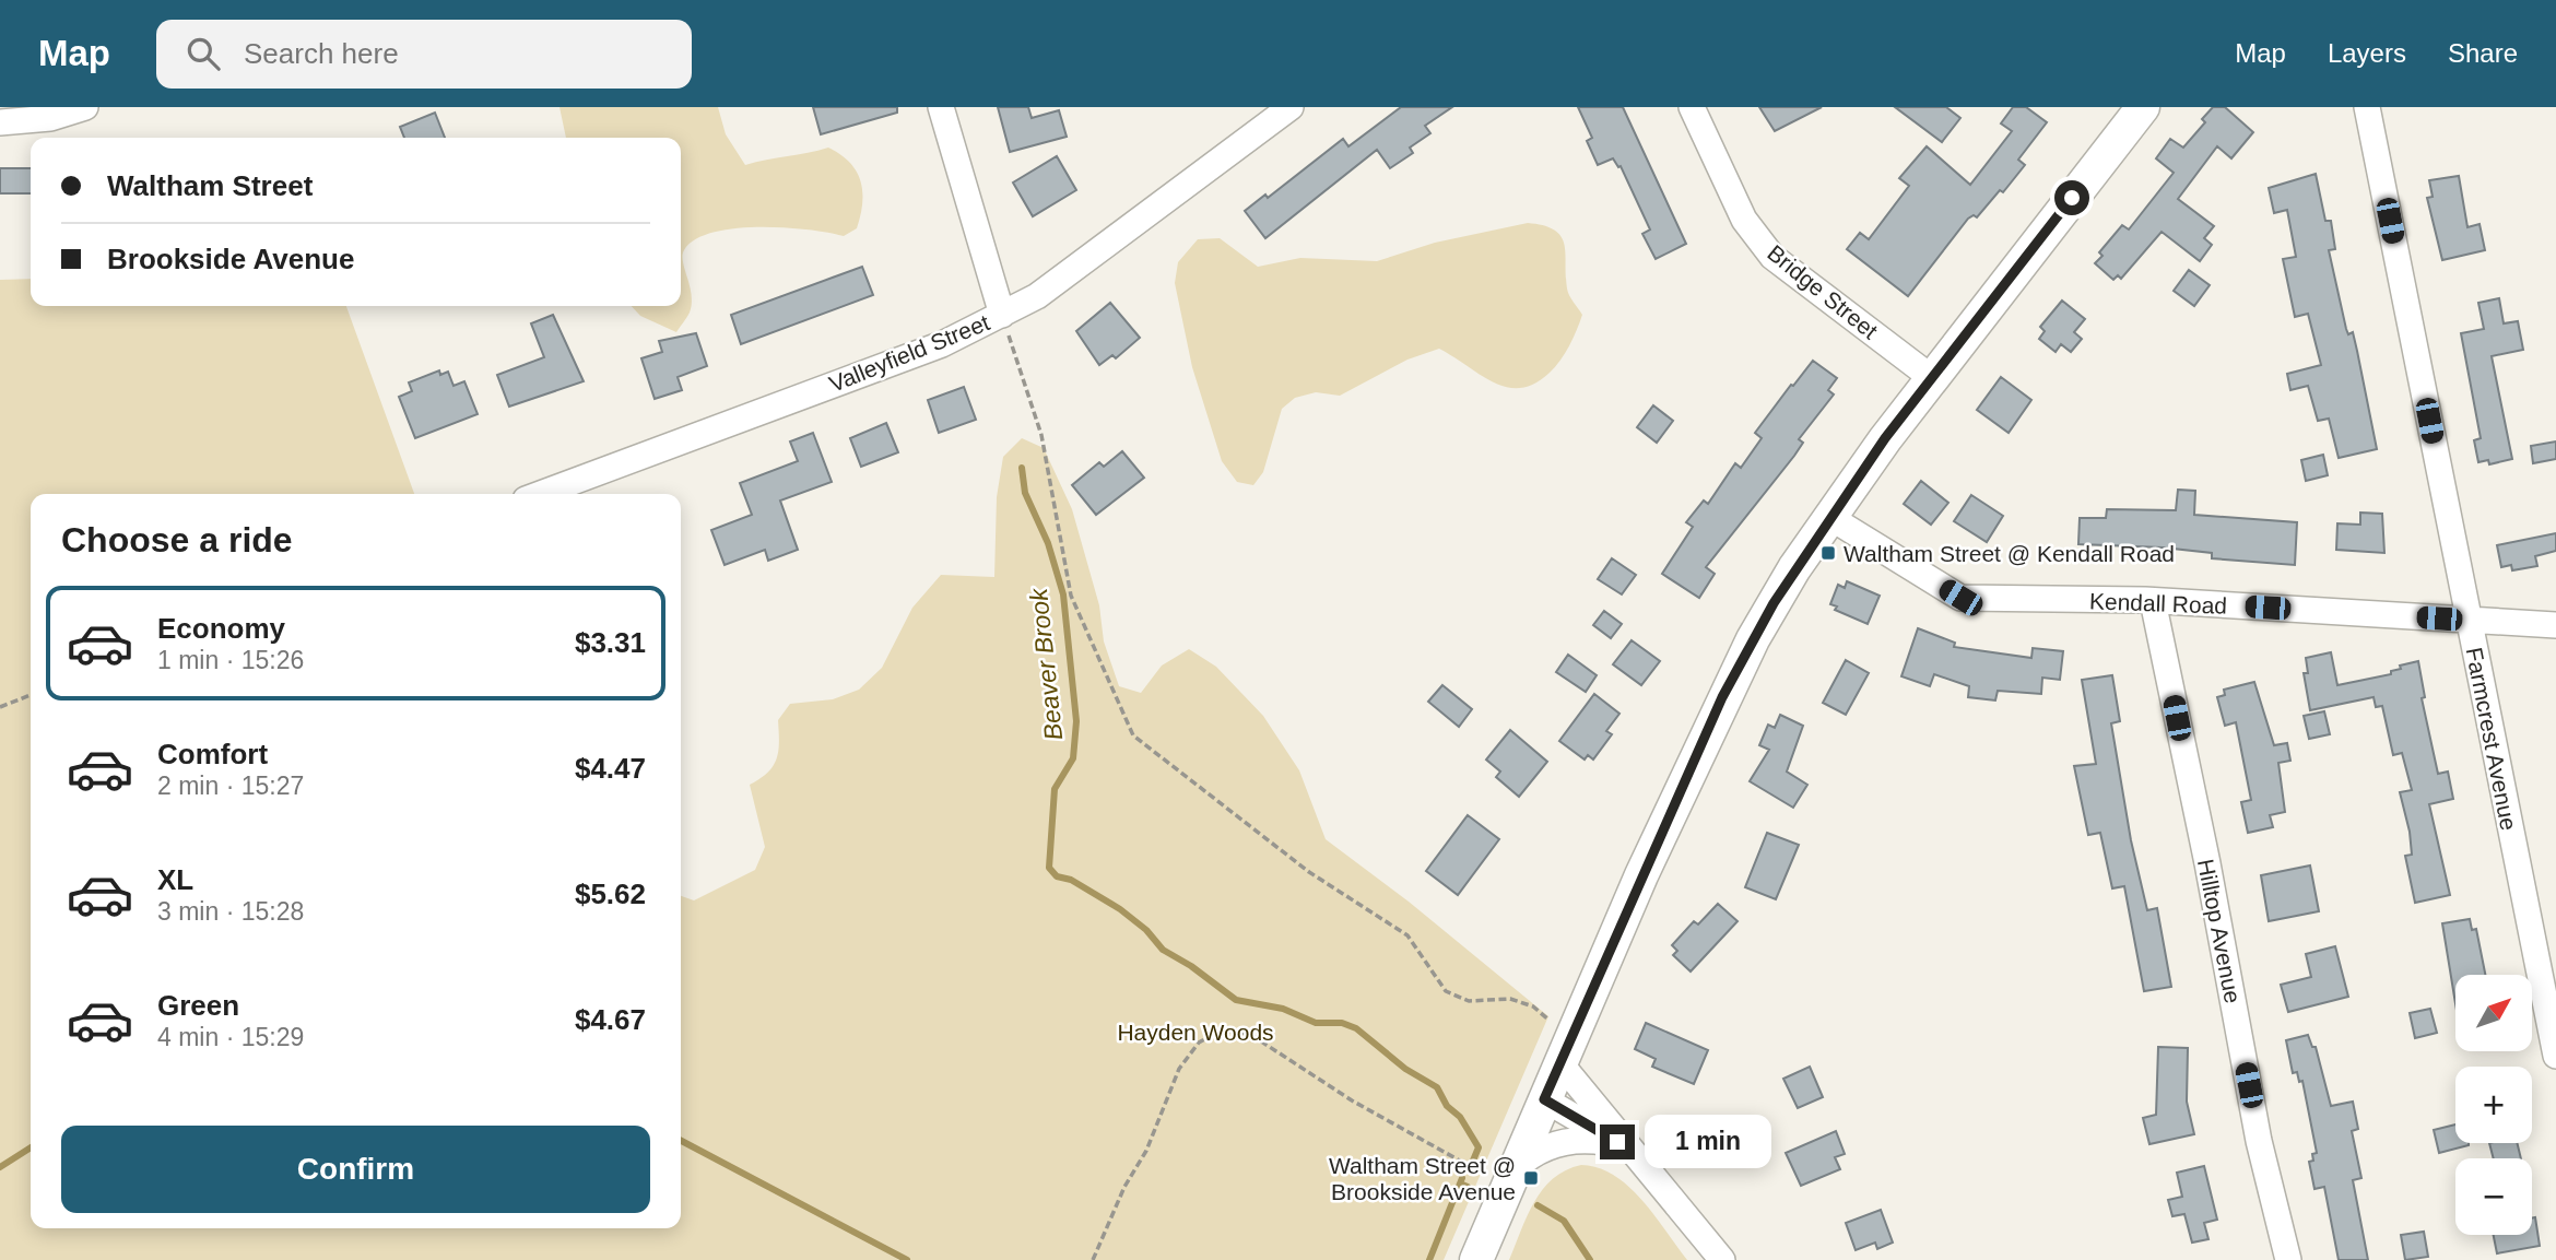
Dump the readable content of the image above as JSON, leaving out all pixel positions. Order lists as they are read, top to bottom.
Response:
{
  "streets": {
    "street": [
      "Bridge Street",
      "Valleyfield Street",
      "Kendall Road",
      "Farmcrest Avenue",
      "Hilltop Avenue"
    ]
  },
  "crossings": [
    ["Kendall Road", "Farmcrest Avenue"],
    ["Kendall Road", "Hilltop Avenue"]
  ],
  "water": ["Beaver Brook"],
  "parks": ["Hayden Woods"],
  "places": {
    "transit": ["Waltham Street @ Kendall Road", "Waltham Street @ Brookside Avenue"]
  },
  "north": "top right",
  "page": {
    "header": "Map",
    "search": "Search here",
    "nav": ["Map", "Layers", "Share"],
    "banner": ["Waltham Street", "Brookside Avenue"],
    "heading": "Choose a ride",
    "list": [
      {
        "name": "Economy",
        "note": "1 min · 15:26",
        "value": "$3.31"
      },
      {
        "name": "Comfort",
        "note": "2 min · 15:27",
        "value": "$4.47"
      },
      {
        "name": "XL",
        "note": "3 min · 15:28",
        "value": "$5.62"
      },
      {
        "name": "Green",
        "note": "4 min · 15:29",
        "value": "$4.67"
      }
    ],
    "map_buttons": ["+", "−"],
    "buttons": "Confirm",
    "bubble": "1 min"
  }
}
